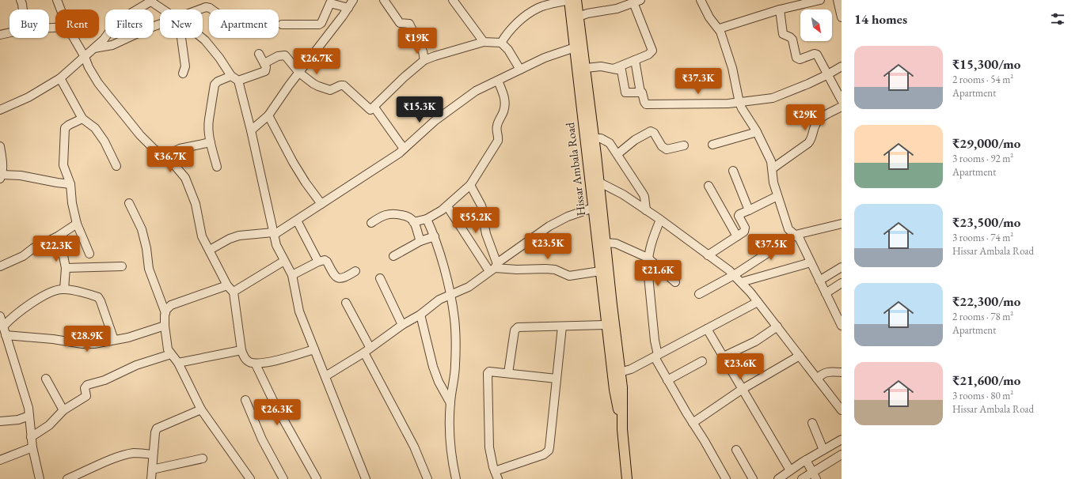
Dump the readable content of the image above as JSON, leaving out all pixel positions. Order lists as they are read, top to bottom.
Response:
{
  "streets": {
    "main road": ["Hissar Ambala Road"]
  },
  "north": "bottom right",
  "page": {
    "heading": "14 homes",
    "chip": [
      "Buy",
      "Rent",
      "Filters",
      "New",
      "Apartment"
    ],
    "price": [
      "₹19K",
      "₹26.7K",
      "₹37.3K",
      "₹15.3K",
      "₹29K",
      "₹36.7K",
      "₹55.2K",
      "₹23.5K",
      "₹37.5K",
      "₹22.3K",
      "₹21.6K",
      "₹28.9K",
      "₹23.6K",
      "₹26.3K"
    ],
    "list": [
      {
        "name": "₹15,300/mo",
        "note": "2 rooms · 54 m² · Apartment"
      },
      {
        "name": "₹29,000/mo",
        "note": "3 rooms · 92 m² · Apartment"
      },
      {
        "name": "₹23,500/mo",
        "note": "3 rooms · 74 m² · Hissar Ambala Road"
      },
      {
        "name": "₹22,300/mo",
        "note": "2 rooms · 78 m² · Apartment"
      },
      {
        "name": "₹21,600/mo",
        "note": "3 rooms · 80 m² · Hissar Ambala Road"
      }
    ]
  }
}
